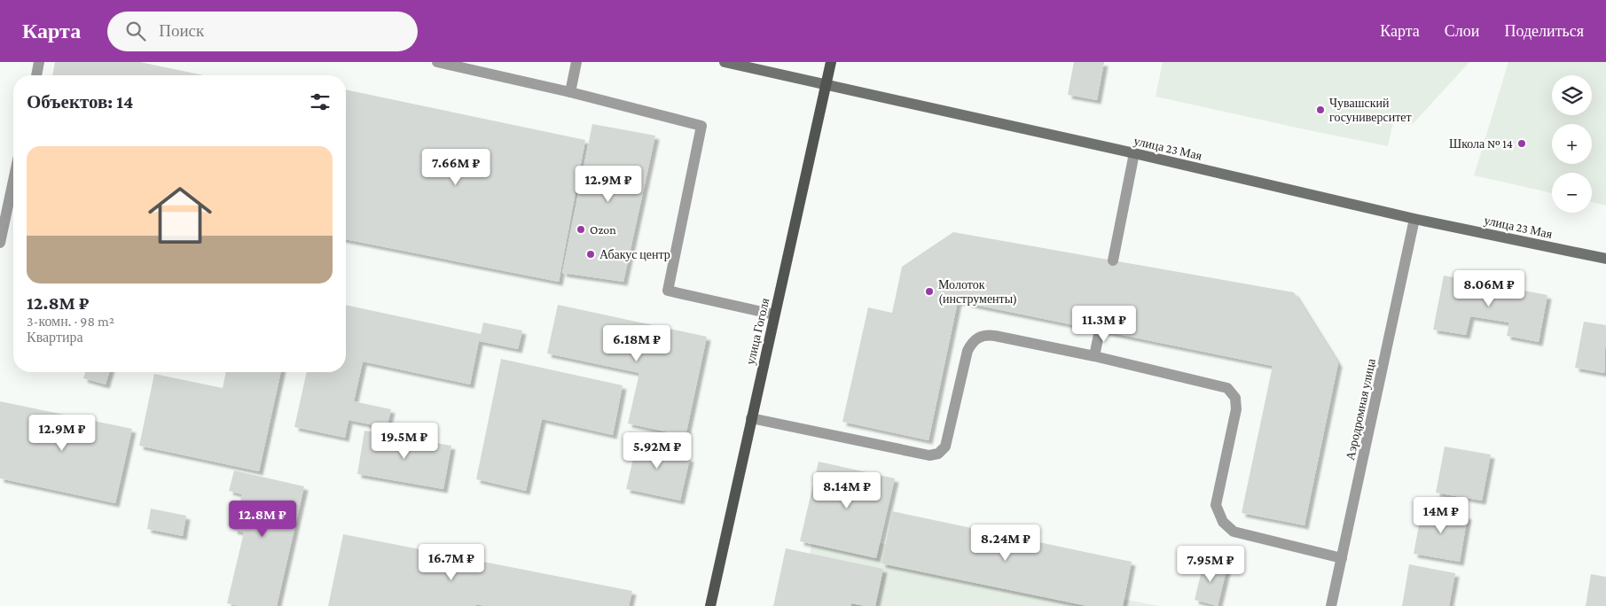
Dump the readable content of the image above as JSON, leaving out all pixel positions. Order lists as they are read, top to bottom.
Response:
{
  "streets": {
    "main road": ["улица 23 Мая", "улица Гоголя"],
    "street": ["Аэродромная улица"]
  },
  "crossings": [
    ["улица 23 Мая", "улица Гоголя"],
    ["улица 23 Мая", "Аэродромная улица"]
  ],
  "places": [
    "Чувашский госуниверситет",
    "Школа № 14",
    "Ozon",
    "Абакус центр",
    "Молоток (инструменты)"
  ],
  "page": {
    "header": "Карта",
    "search": "Поиск",
    "nav": ["Карта", "Слои", "Поделиться"],
    "map_buttons": ["+", "−"],
    "heading": "Объектов: 14",
    "list": [
      {
        "name": "12.8M ₽",
        "note": "3-комн. · 98 m² · Квартира"
      }
    ],
    "price": [
      "7.66M ₽",
      "12.9M ₽",
      "8.06M ₽",
      "11.3M ₽",
      "6.18M ₽",
      "12.9M ₽",
      "19.5M ₽",
      "5.92M ₽",
      "8.14M ₽",
      "14M ₽",
      "12.8M ₽",
      "8.24M ₽",
      "16.7M ₽",
      "7.95M ₽"
    ]
  }
}
